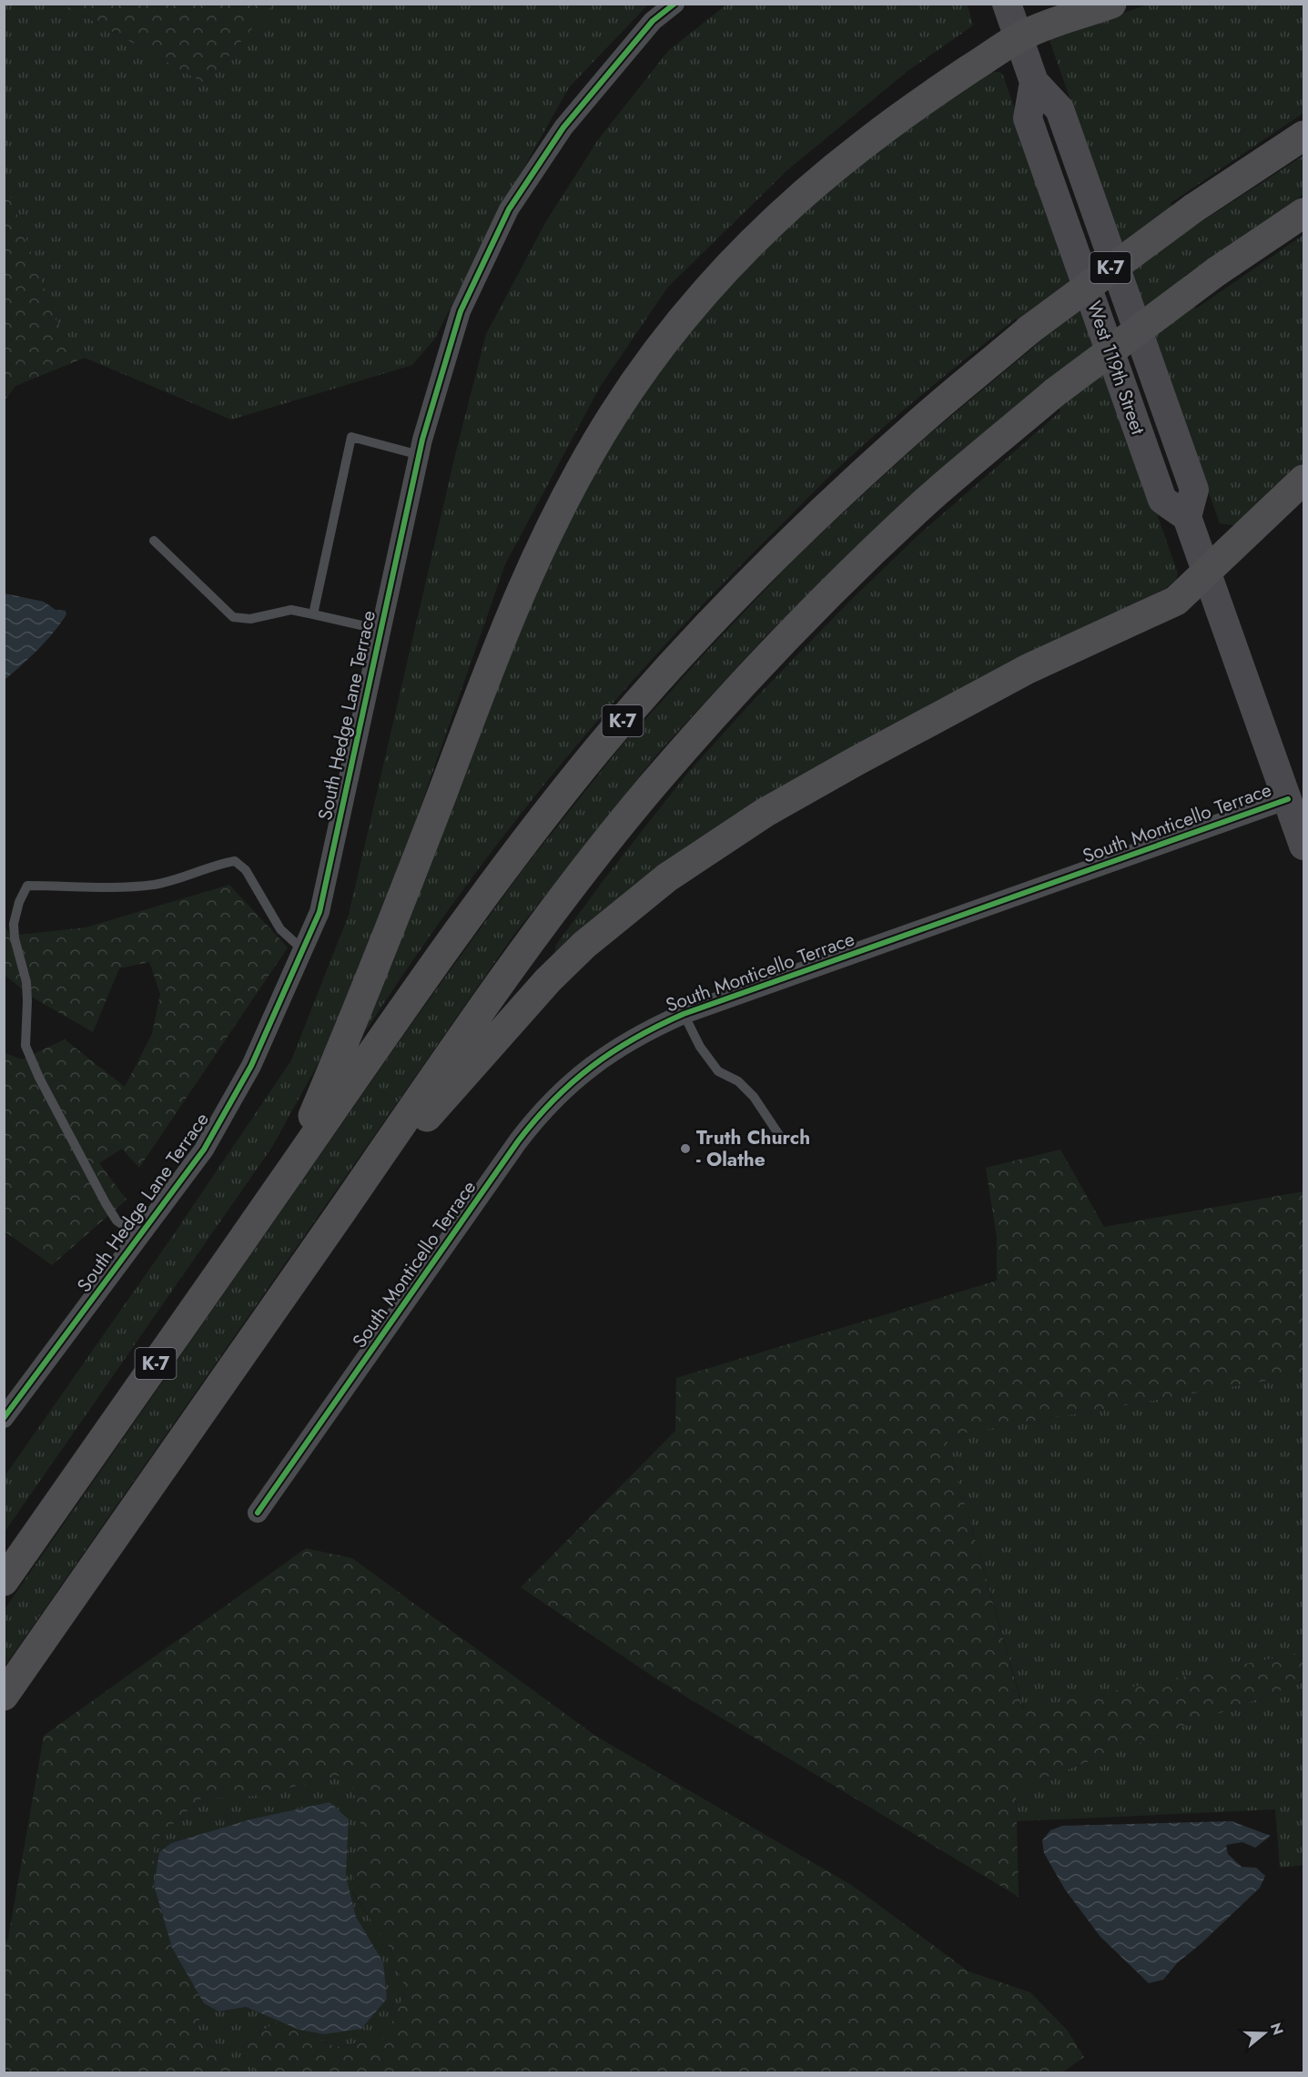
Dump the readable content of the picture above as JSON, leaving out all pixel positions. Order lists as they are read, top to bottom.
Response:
{
  "streets": {
    "highway": ["K-7"],
    "main road": ["West 119th Street"],
    "street": ["South Hedge Lane Terrace", "South Monticello Terrace"]
  },
  "crossings": [
    ["West 119th Street", "South Monticello Terrace"]
  ],
  "places": ["Truth Church - Olathe"],
  "north": "right"
}
